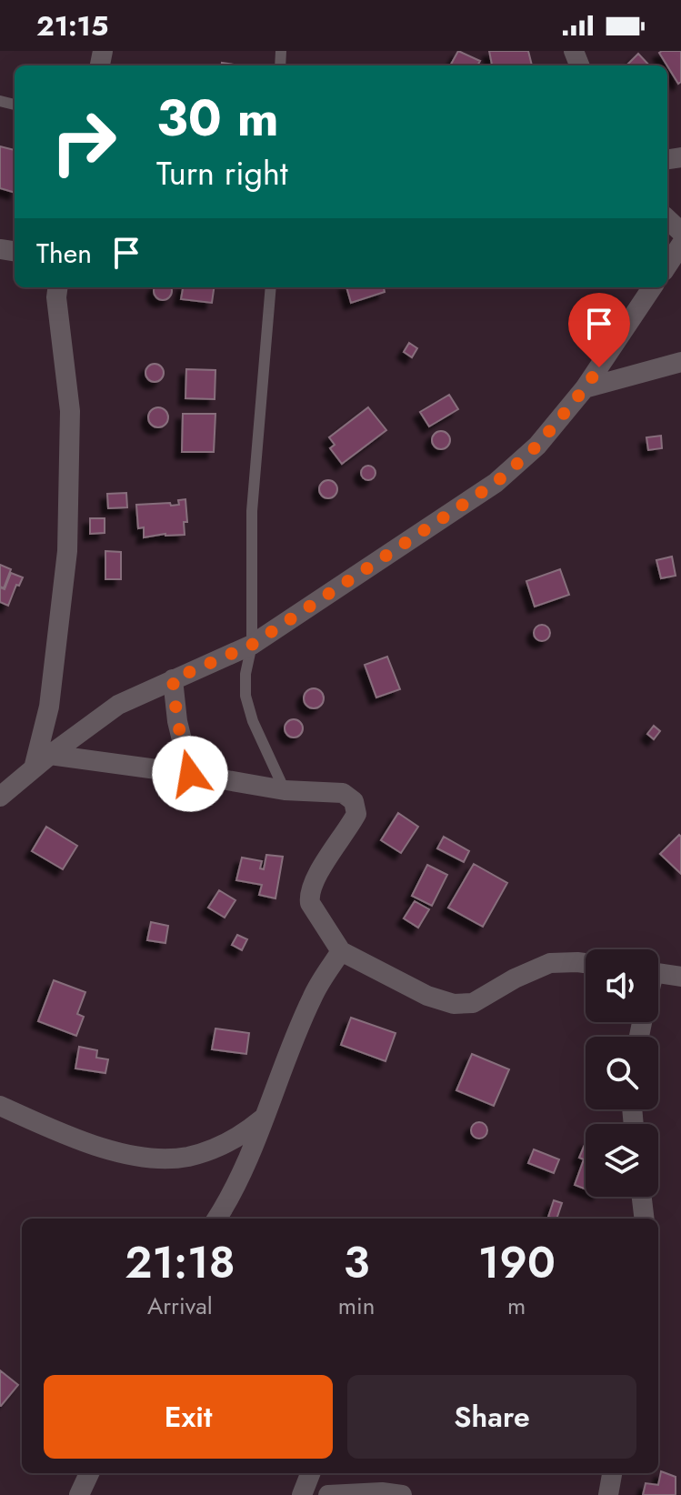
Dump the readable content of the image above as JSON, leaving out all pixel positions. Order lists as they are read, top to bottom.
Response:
{
  "page": {
    "status": "21:15",
    "turn": ["30 m", "Turn right"],
    "then": "Then",
    "eta": [
      "21:18",
      "Arrival",
      "3",
      "min",
      "190",
      "m"
    ],
    "buttons": ["Exit", "Share"]
  }
}
